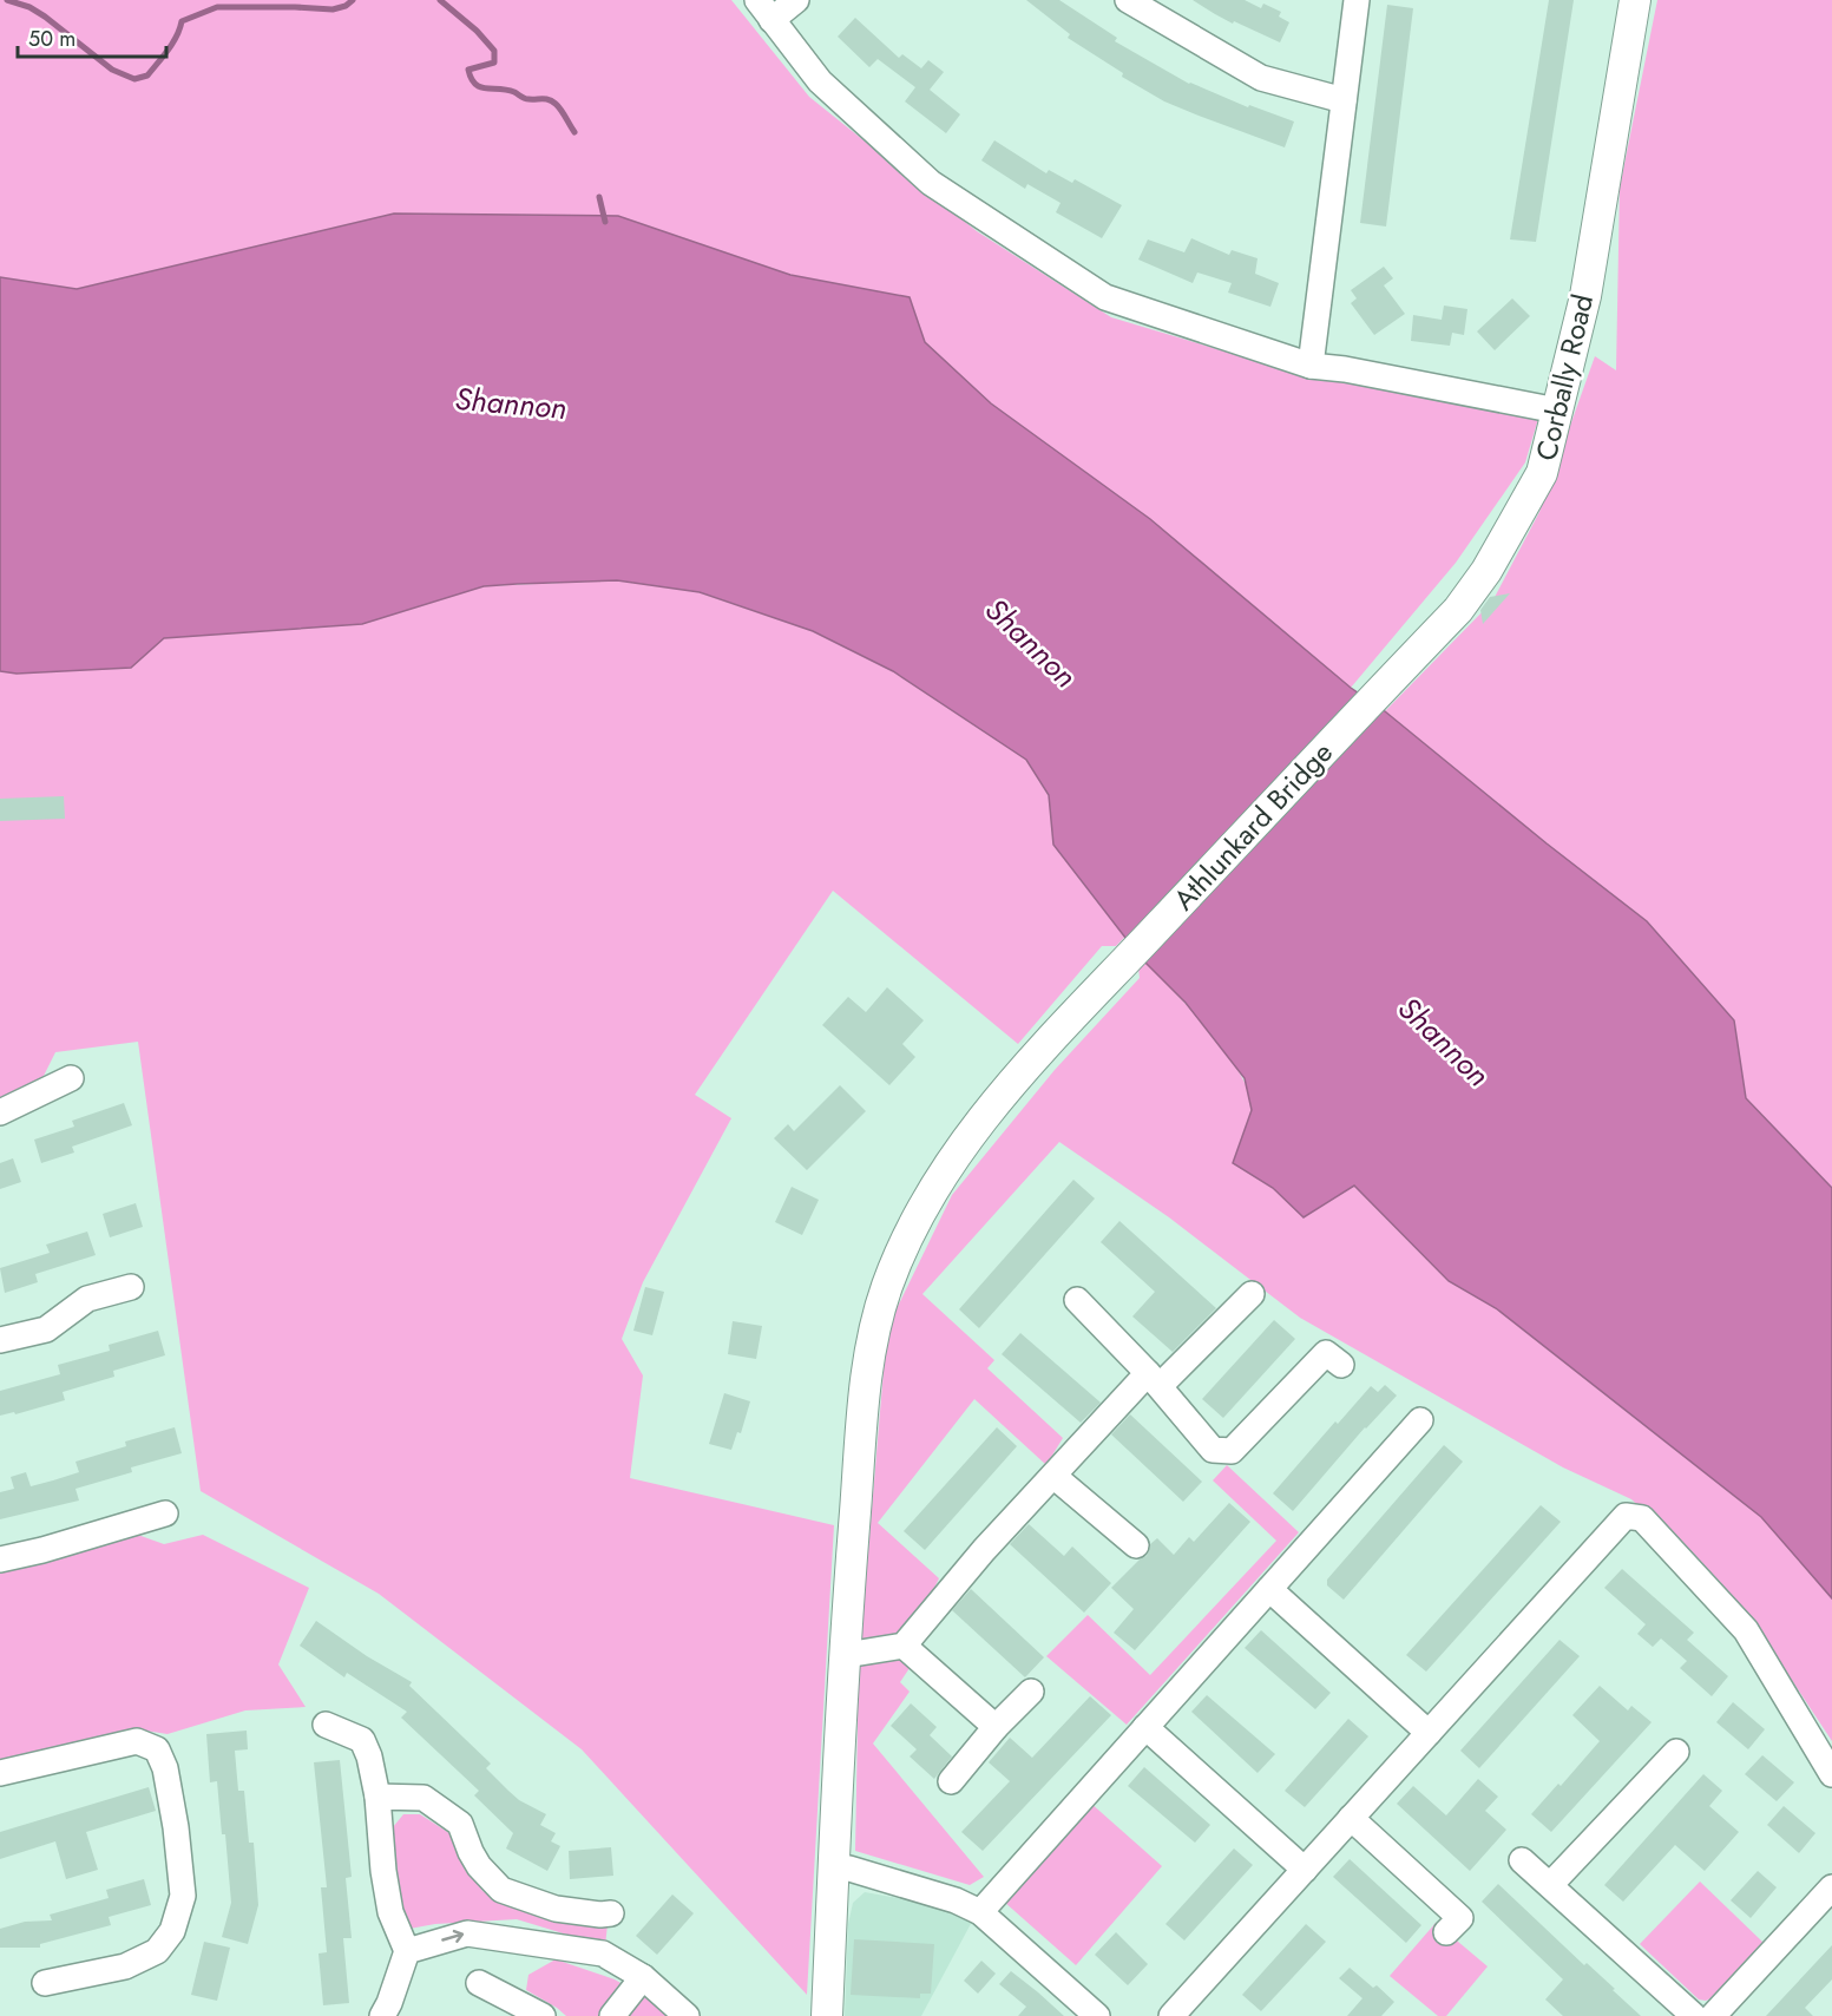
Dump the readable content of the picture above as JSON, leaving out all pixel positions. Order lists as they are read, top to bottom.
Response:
{
  "streets": {
    "main road": ["Corbally Road", "Athlunkard Bridge"]
  },
  "crossings": [
    ["Corbally Road", "Athlunkard Bridge"]
  ],
  "water": ["Shannon"],
  "scale_bar": "50 m"
}
